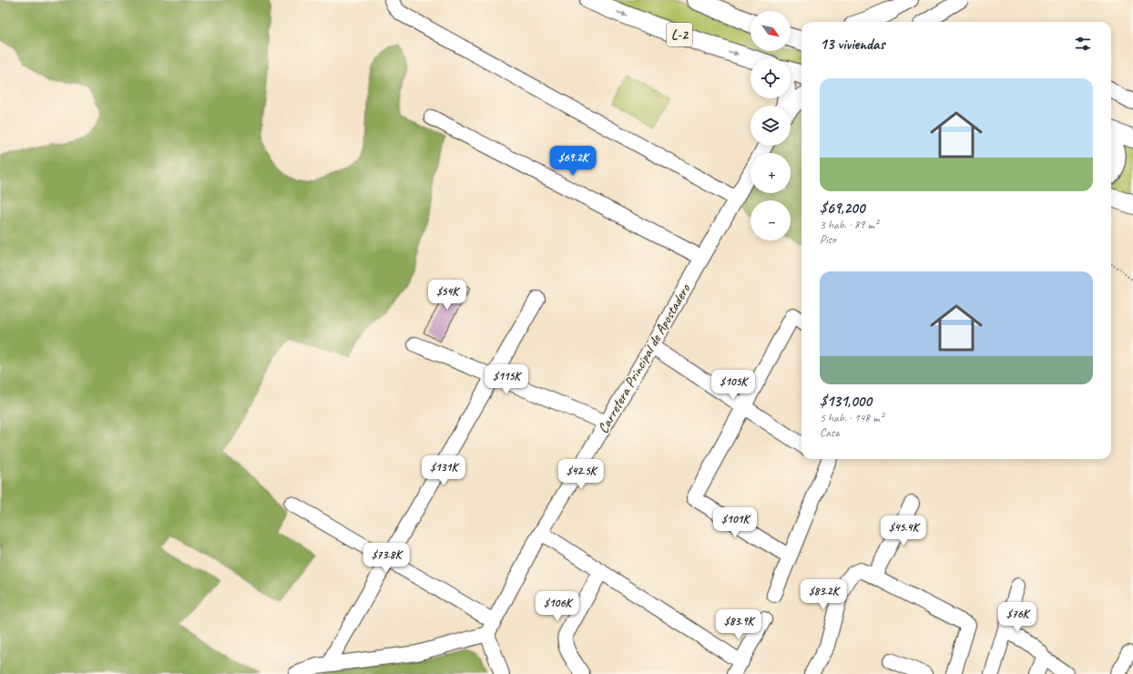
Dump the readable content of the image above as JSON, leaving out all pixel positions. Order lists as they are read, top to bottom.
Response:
{
  "streets": {
    "main road": ["L-2"],
    "street": ["Carretera Principal de Apostadero"]
  },
  "north": "bottom right",
  "page": {
    "map_buttons": ["+", "−"],
    "heading": "13 viviendas",
    "list": [
      {
        "name": "$69,200",
        "note": "3 hab. · 89 m² · Piso"
      },
      {
        "name": "$131,000",
        "note": "5 hab. · 148 m² · Casa"
      }
    ],
    "price": [
      "$69.2K",
      "$54K",
      "$115K",
      "$105K",
      "$131K",
      "$42.5K",
      "$101K",
      "$45.4K",
      "$73.8K",
      "$83.2K",
      "$106K",
      "$76K",
      "$83.9K"
    ]
  }
}
